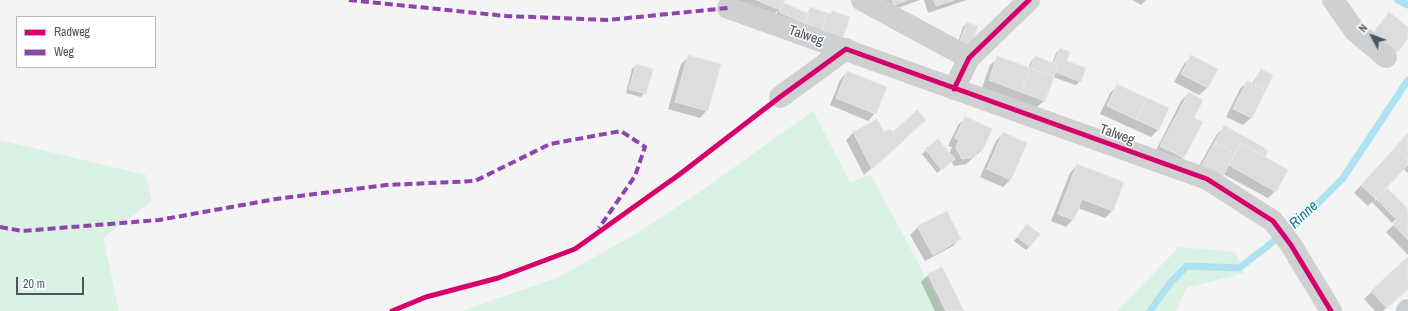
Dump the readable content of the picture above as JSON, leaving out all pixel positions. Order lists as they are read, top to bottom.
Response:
{
  "streets": {
    "street": ["Talweg"]
  },
  "water": ["Rinne"],
  "legend": ["Radweg", "Weg"],
  "scale_bar": "20 m",
  "north": "top left"
}
